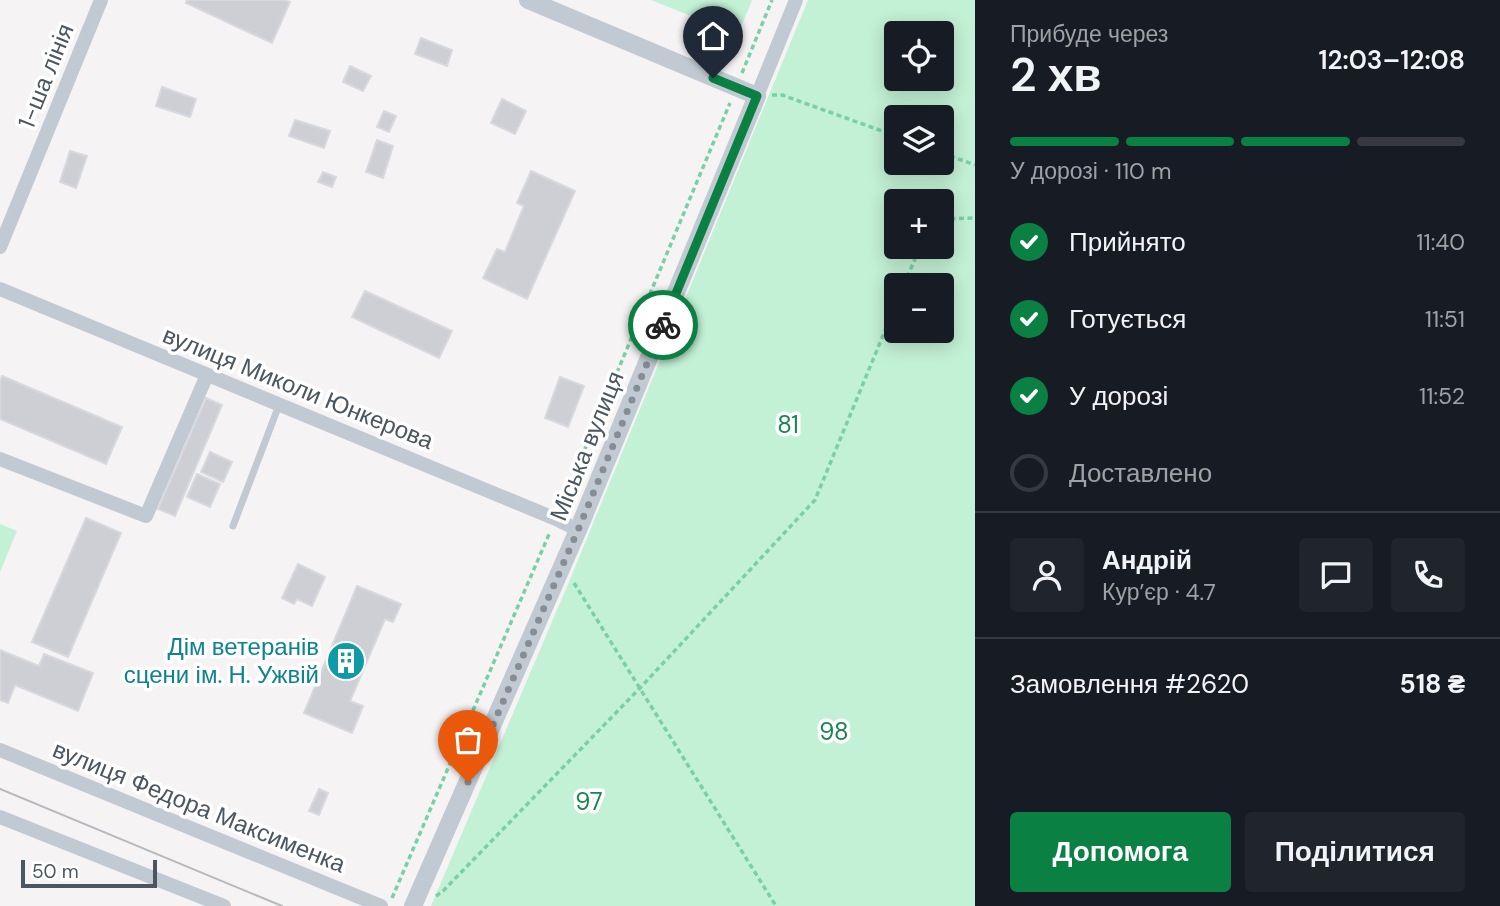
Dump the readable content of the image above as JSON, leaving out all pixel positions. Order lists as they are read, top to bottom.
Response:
{
  "streets": {
    "street": [
      "1-ша лінія",
      "вулиця Миколи Юнкерова",
      "Міська вулиця",
      "вулиця Федора Максименка"
    ]
  },
  "crossings": [
    ["вулиця Миколи Юнкерова", "Міська вулиця"]
  ],
  "parks": ["81", "98", "97"],
  "places": {
    "building": ["Дім ветеранів сцени ім. Н. Ужвій"]
  },
  "scale_bar": "50 m",
  "page": {
    "heading": ["2 хв", "Прибуде через", "12:03–12:08"],
    "panel": [
      "Андрій",
      "Кур’єр · 4.7",
      "Замовлення #2620",
      "518 ₴"
    ],
    "map_buttons": ["+", "−"],
    "bar": "У дорозі · 110 m",
    "list": [
      ["Прийнято", "11:40"],
      ["Готується", "11:51"],
      ["У дорозі", "11:52"],
      "Доставлено"
    ],
    "buttons": ["Допомога", "Поділитися"],
    "scale": "50 m"
  }
}
